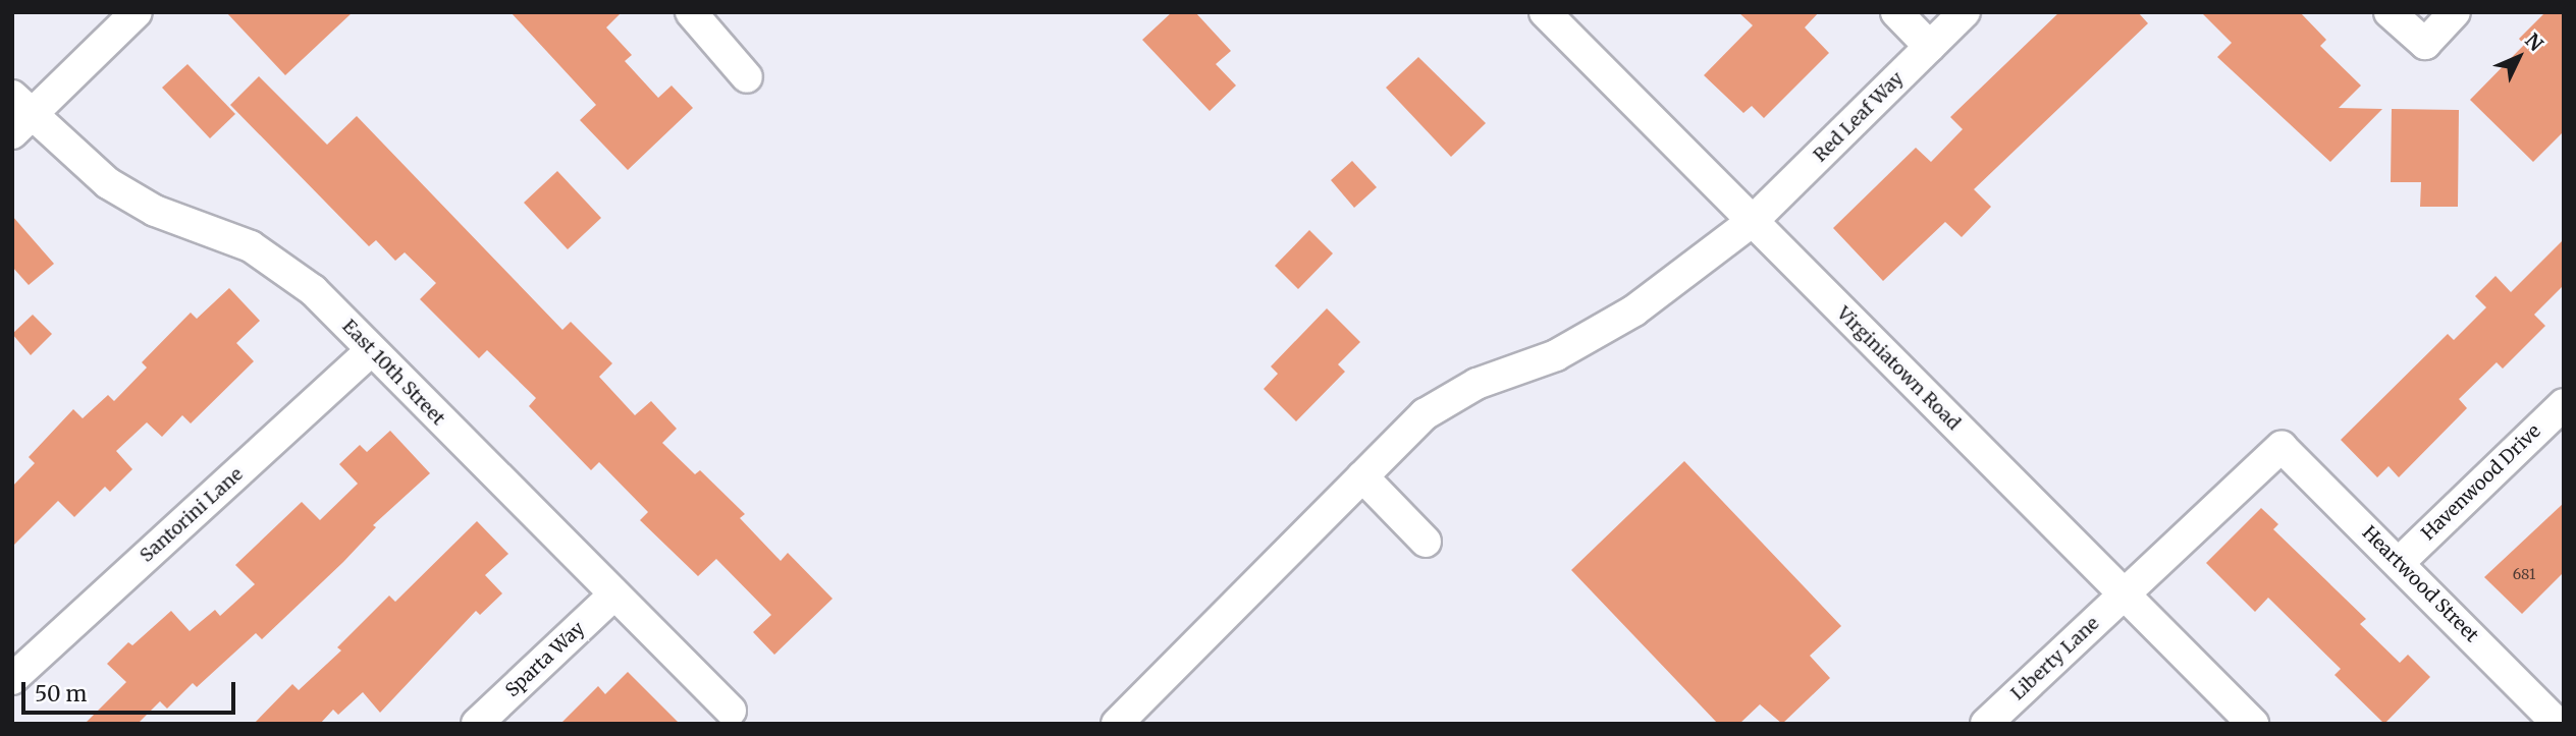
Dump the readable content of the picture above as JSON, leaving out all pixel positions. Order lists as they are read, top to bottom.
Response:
{
  "streets": {
    "street": [
      "Red Leaf Way",
      "Virginiatown Road",
      "East 10th Street",
      "Havenwood Drive",
      "Santorini Lane",
      "Heartwood Street",
      "Liberty Lane",
      "Sparta Way"
    ]
  },
  "crossings": [
    ["Red Leaf Way", "Virginiatown Road"],
    ["Virginiatown Road", "Liberty Lane"],
    ["East 10th Street", "Santorini Lane"],
    ["East 10th Street", "Sparta Way"],
    ["Havenwood Drive", "Heartwood Street"],
    ["Heartwood Street", "Liberty Lane"]
  ],
  "house_numbers": ["681"],
  "scale_bar": "50 m",
  "north": "top right"
}
